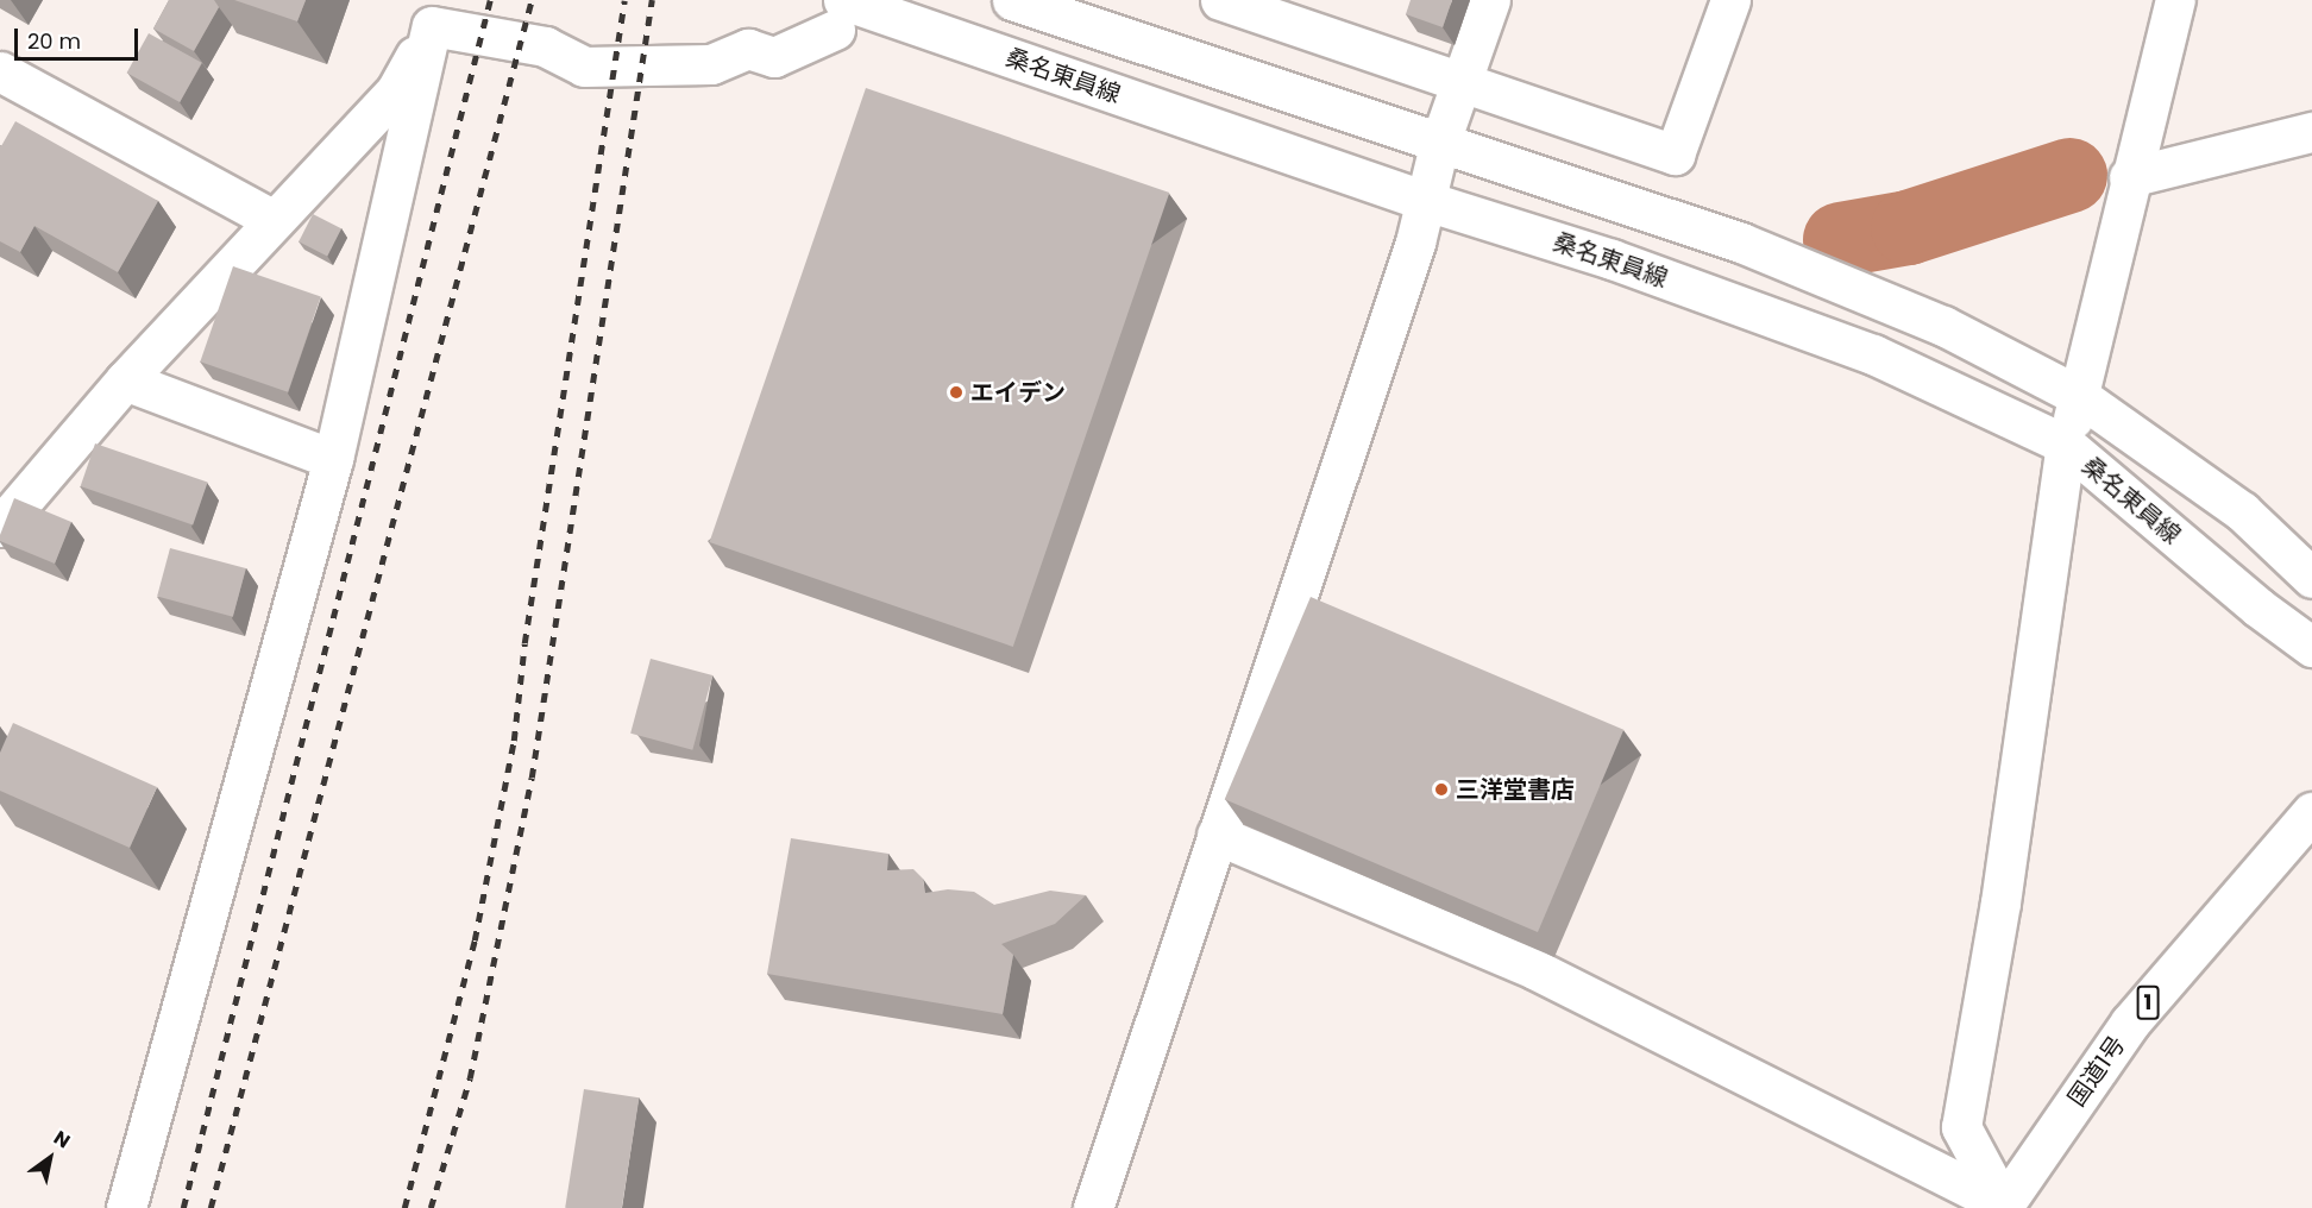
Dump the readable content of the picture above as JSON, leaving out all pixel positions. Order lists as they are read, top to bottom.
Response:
{
  "streets": {
    "main road": ["桑名東員線", "1", "国道1号"]
  },
  "places": ["エイデン", "三洋堂書店"],
  "scale_bar": "20 m",
  "north": "top right"
}
